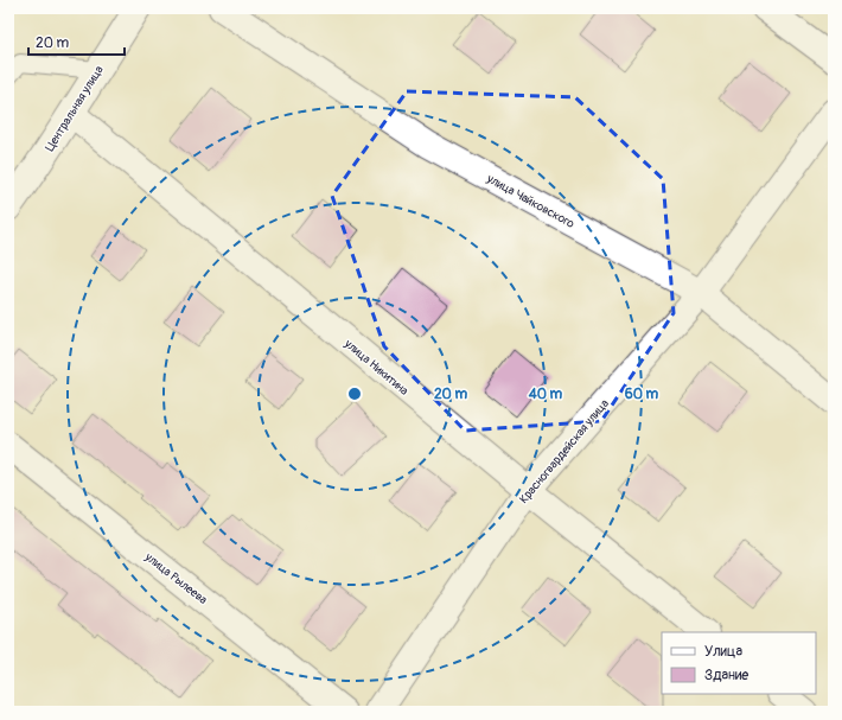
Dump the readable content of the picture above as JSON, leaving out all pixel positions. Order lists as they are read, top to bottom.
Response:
{
  "streets": {
    "street": [
      "Центральная улица",
      "улица Чайковского",
      "улица Никитина",
      "Красногвардейская улица",
      "улица Рылеева"
    ]
  },
  "crossings": [
    ["Центральная улица", "улица Никитина"],
    ["улица Чайковского", "Красногвардейская улица"],
    ["улица Никитина", "Красногвардейская улица"]
  ],
  "legend": ["Улица", "Здание"],
  "scale_bar": "20 m",
  "rings": ["20 m", "40 m", "60 m"]
}
